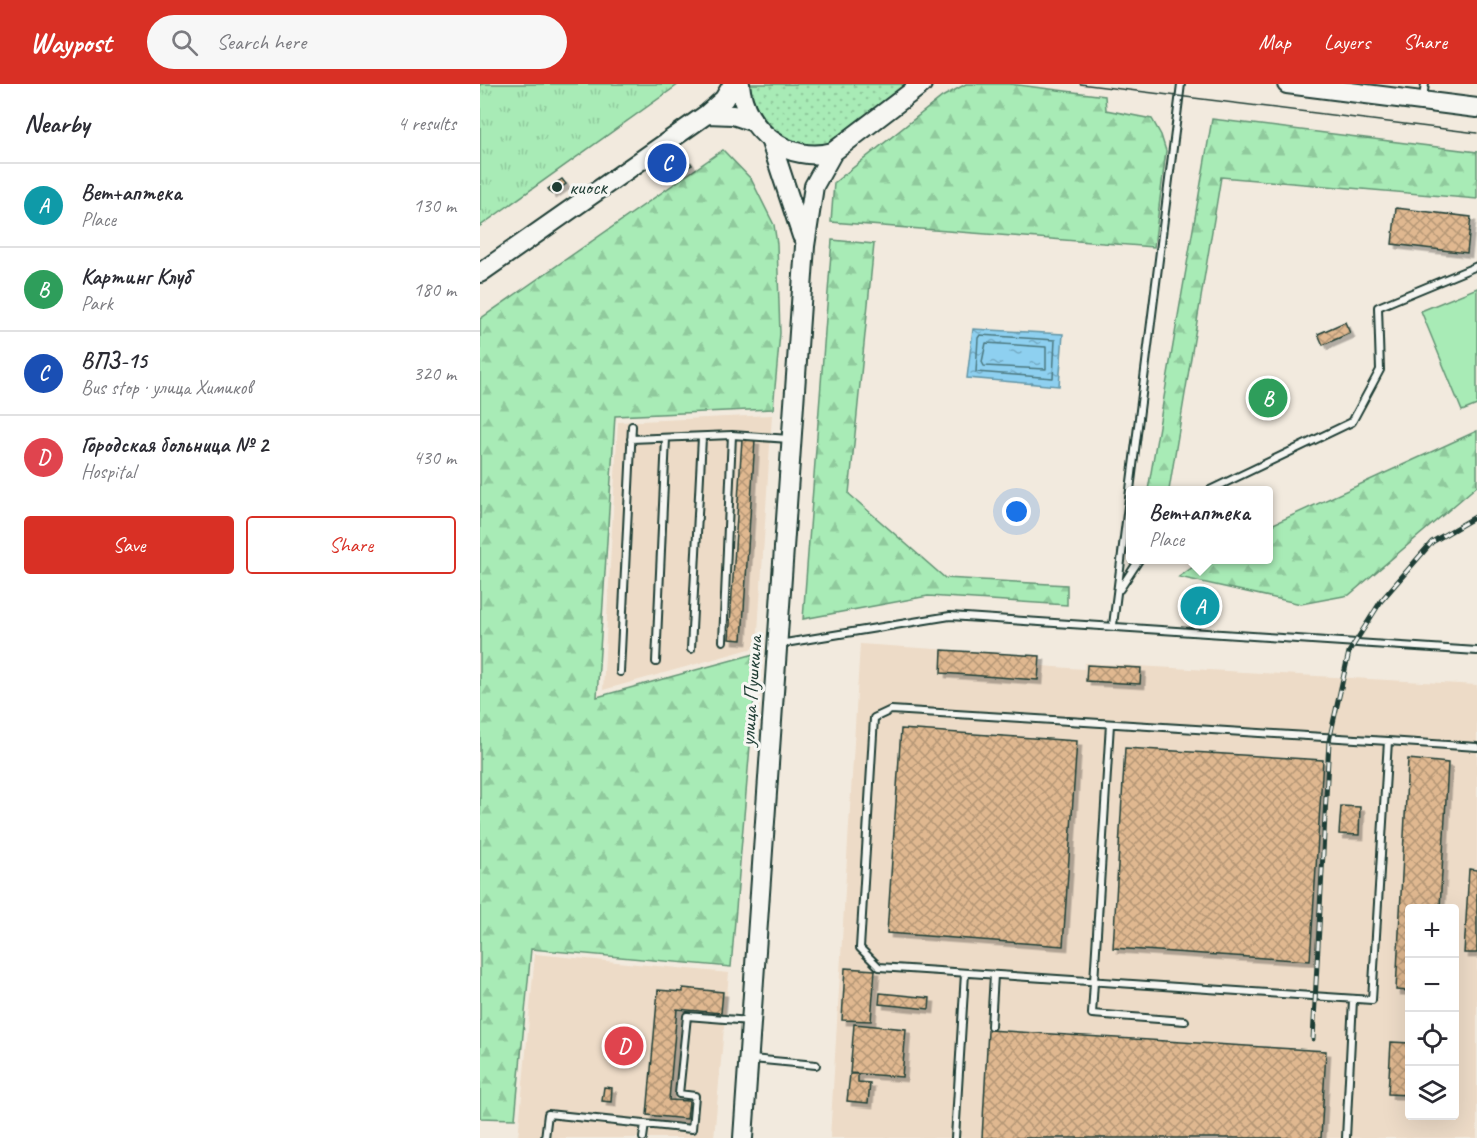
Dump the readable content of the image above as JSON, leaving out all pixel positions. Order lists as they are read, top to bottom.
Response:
{
  "streets": {
    "main road": ["улица Пушкина"]
  },
  "places": ["киоск"],
  "page": {
    "header": "Waypost",
    "search": "Search here",
    "nav": ["Map", "Layers", "Share"],
    "heading": ["Nearby", "4 results"],
    "pins": [
      "C",
      "B",
      "A",
      "D"
    ],
    "list": [
      {
        "mark": "A",
        "name": "Вет+аптека",
        "note": "Place",
        "value": "130 m"
      },
      {
        "mark": "B",
        "name": "Картинг Клуб",
        "note": "Park",
        "value": "180 m"
      },
      {
        "mark": "C",
        "name": "ВПЗ-15",
        "note": "Bus stop · улица Химиков",
        "value": "320 m"
      },
      {
        "mark": "D",
        "name": "Городская больница № 2",
        "note": "Hospital",
        "value": "430 m"
      }
    ],
    "popup": ["Вет+аптека", "Place"],
    "buttons": ["Save", "Share"],
    "map_buttons": ["+", "−"]
  }
}
